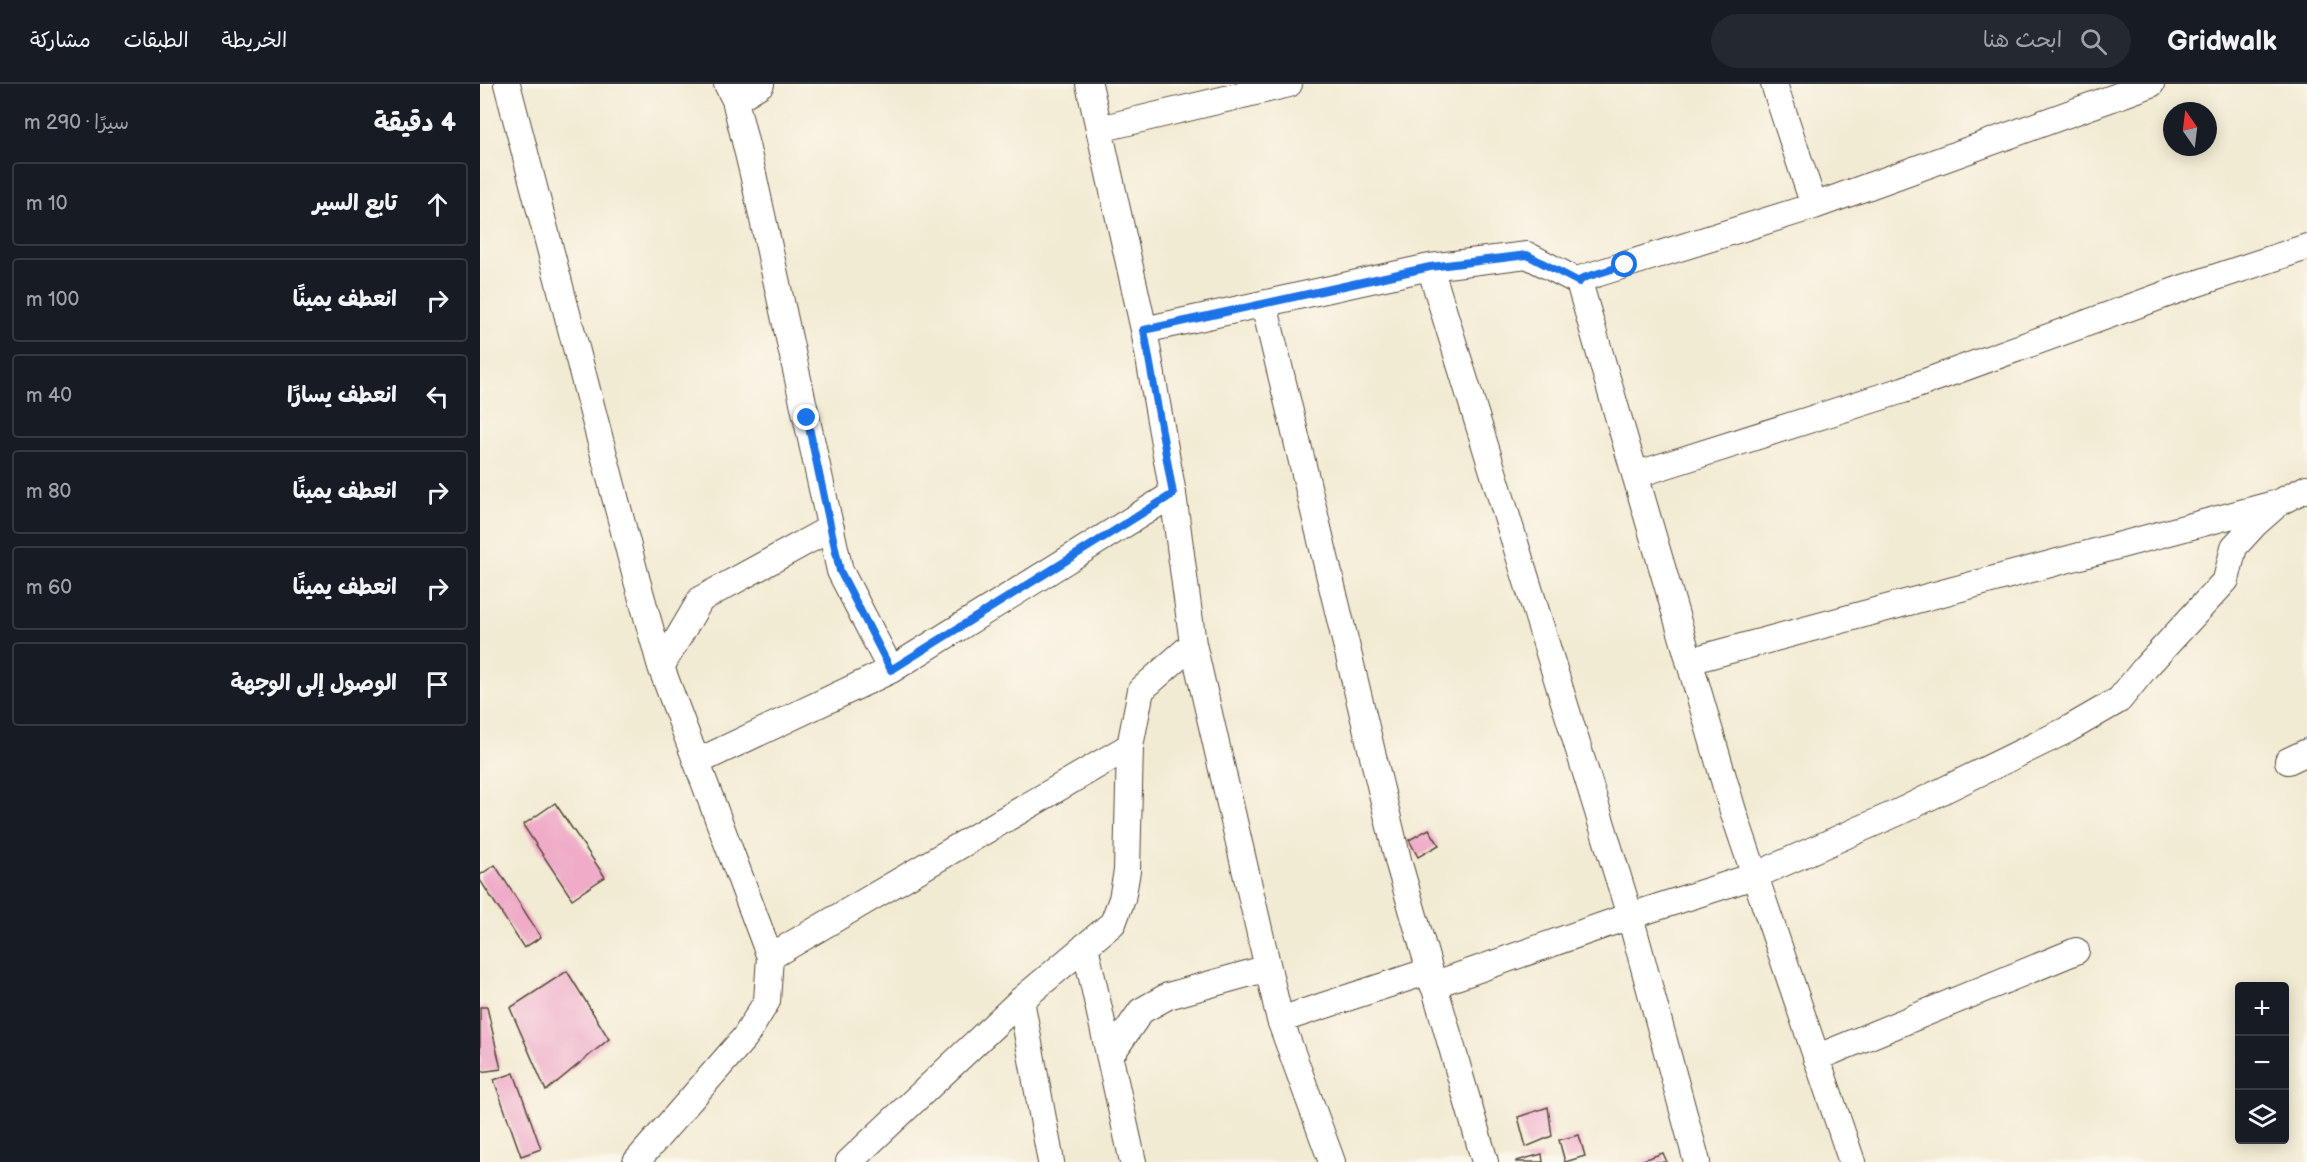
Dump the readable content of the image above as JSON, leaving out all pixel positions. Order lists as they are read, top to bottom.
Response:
{
  "north": "top",
  "page": {
    "header": "Gridwalk",
    "search": "ابحث هنا",
    "nav": ["الخريطة", "الطبقات", "مشاركة"],
    "heading": ["4 دقيقة", "سيرًا · 290 m"],
    "list": [
      ["تابع السير", "10 m"],
      ["انعطف يمينًا", "100 m"],
      ["انعطف يسارًا", "40 m"],
      ["انعطف يمينًا", "80 m"],
      ["انعطف يمينًا", "60 m"],
      "الوصول إلى الوجهة"
    ],
    "map_buttons": ["+", "−"]
  }
}
